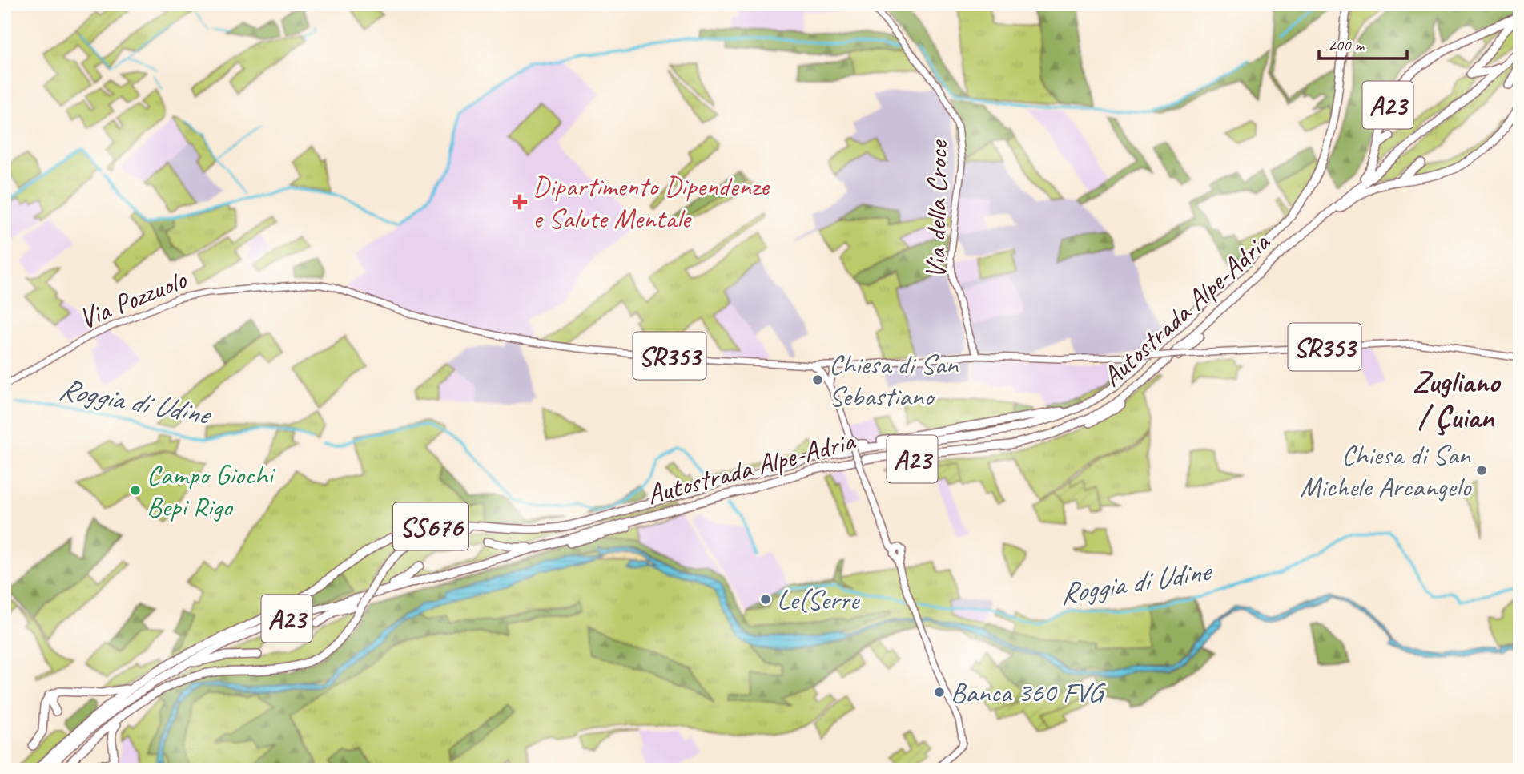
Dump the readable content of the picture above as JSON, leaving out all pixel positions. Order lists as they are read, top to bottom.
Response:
{
  "streets": {
    "highway": ["A23", "Autostrada Alpe-Adria", "SS676"],
    "main road": ["Via della Croce", "Via Pozzuolo", "SR353"]
  },
  "crossings": [
    ["A23", "Autostrada Alpe-Adria"],
    ["A23", "SS676"],
    ["Via della Croce", "SR353"],
    ["Via Pozzuolo", "SR353"],
    ["Autostrada Alpe-Adria", "SS676"]
  ],
  "districts": ["Zugliano / Çuian"],
  "water": ["Roggia di Udine"],
  "places": {
    "health": ["Dipartimento Dipendenze e Salute Mentale"],
    "other": [
      "Chiesa di San Sebastiano",
      "Chiesa di San Michele Arcangelo",
      "Campo Giochi Bepi Rigo",
      "Le(Serre",
      "Banca 360 FVG"
    ]
  },
  "scale_bar": "200 m"
}
